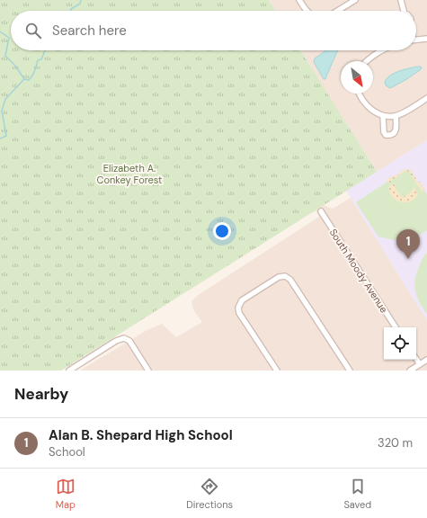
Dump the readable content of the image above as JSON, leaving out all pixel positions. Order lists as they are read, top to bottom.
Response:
{
  "streets": {
    "street": ["South Moody Avenue"]
  },
  "parks": ["Elizabeth A. Conkey Forest"],
  "north": "bottom right",
  "page": {
    "search": "Search here",
    "pins": "1",
    "heading": "Nearby",
    "list": [
      {
        "mark": "1",
        "name": "Alan B. Shepard High School",
        "note": "School",
        "value": "320 m"
      }
    ],
    "nav": ["Map", "Directions", "Saved"]
  }
}
